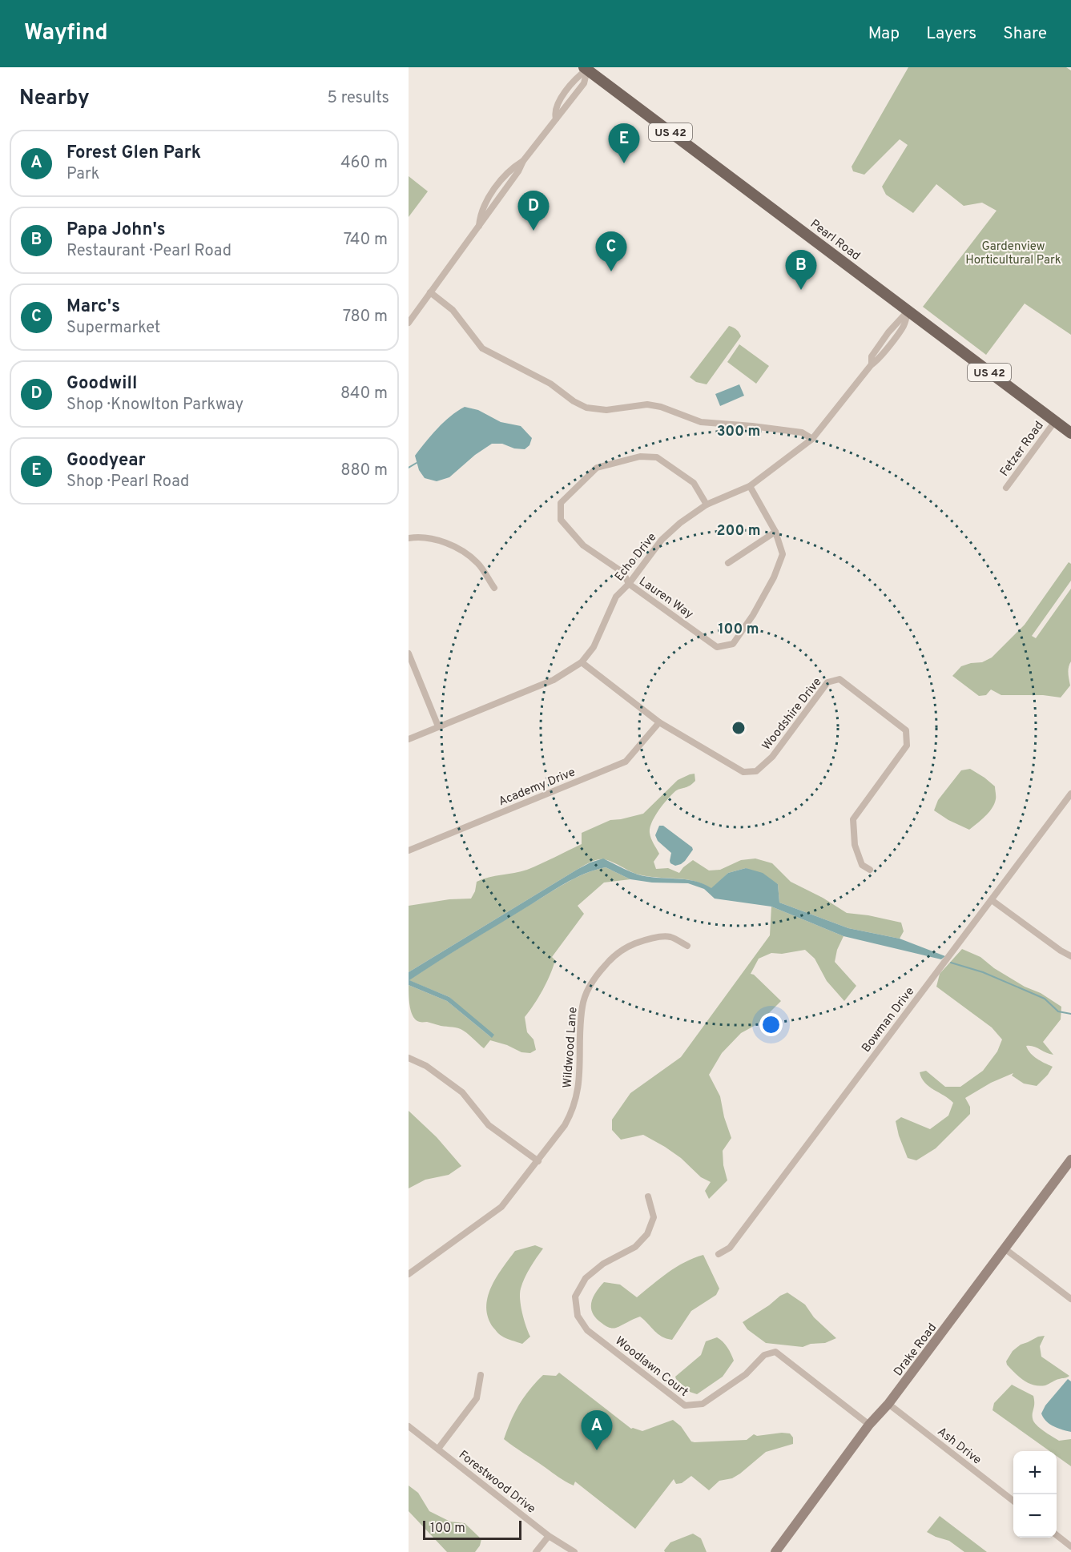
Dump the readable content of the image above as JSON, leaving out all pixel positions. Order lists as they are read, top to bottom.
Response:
{
  "streets": {
    "main road": ["US 42", "Pearl Road"],
    "street": [
      "Fetzer Road",
      "Echo Drive",
      "Lauren Way",
      "Woodshire Drive",
      "Academy Drive",
      "Bowman Drive",
      "Wildwood Lane",
      "Drake Road",
      "Woodlawn Court",
      "Ash Drive",
      "Forestwood Drive"
    ]
  },
  "crossings": [
    ["Pearl Road", "Fetzer Road"],
    ["Pearl Road", "Echo Drive"],
    ["Echo Drive", "Lauren Way"],
    ["Echo Drive", "Woodshire Drive"],
    ["Woodshire Drive", "Academy Drive"],
    ["Drake Road", "Woodlawn Court"],
    ["Drake Road", "Ash Drive"]
  ],
  "parks": ["Gardenview Horticultural Park"],
  "scale_bar": "100 m",
  "page": {
    "header": "Wayfind",
    "nav": ["Map", "Layers", "Share"],
    "heading": ["Nearby", "5 results"],
    "pins": [
      "E",
      "D",
      "C",
      "B",
      "A"
    ],
    "list": [
      {
        "mark": "A",
        "name": "Forest Glen Park",
        "note": "Park",
        "value": "460 m"
      },
      {
        "mark": "B",
        "name": "Papa John's",
        "note": "Restaurant · Pearl Road",
        "value": "740 m"
      },
      {
        "mark": "C",
        "name": "Marc's",
        "note": "Supermarket",
        "value": "780 m"
      },
      {
        "mark": "D",
        "name": "Goodwill",
        "note": "Shop · Knowlton Parkway",
        "value": "840 m"
      },
      {
        "mark": "E",
        "name": "Goodyear",
        "note": "Shop · Pearl Road",
        "value": "880 m"
      }
    ],
    "map_buttons": ["+", "−"],
    "scale": "100 m"
  },
  "rings": ["300 m", "200 m", "100 m"]
}
